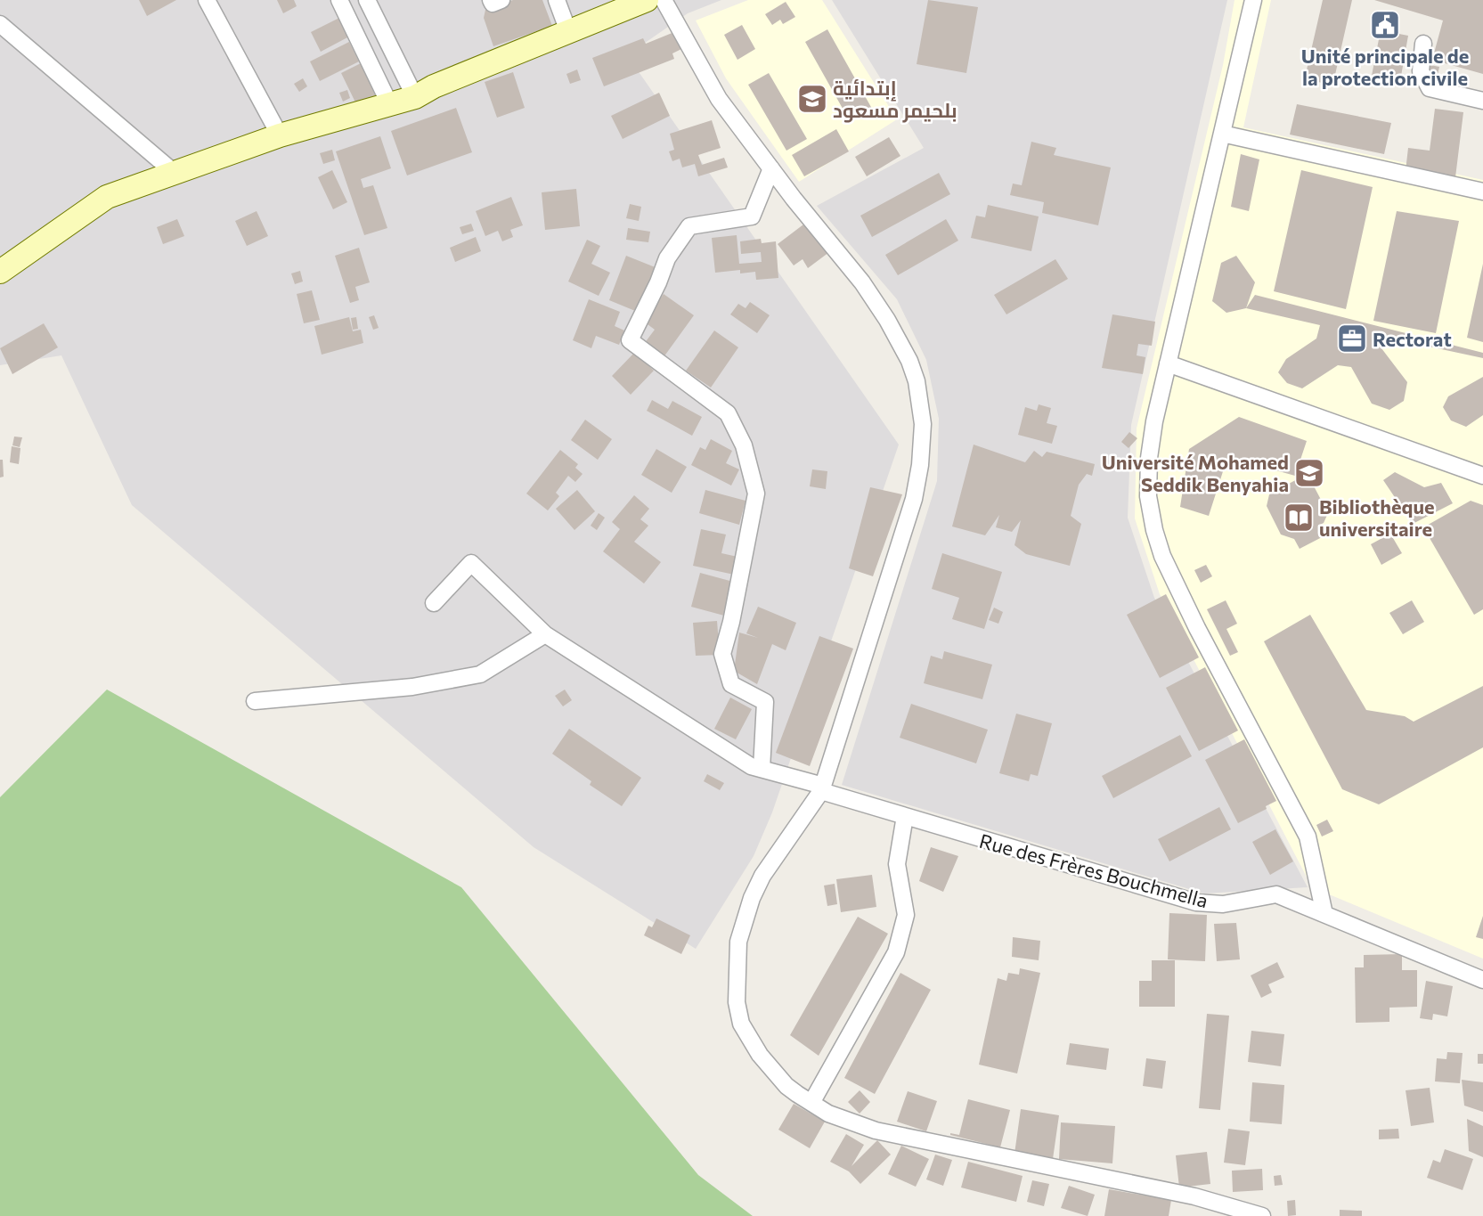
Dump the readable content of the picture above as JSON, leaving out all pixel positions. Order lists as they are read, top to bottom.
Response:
{
  "streets": {
    "street": ["Rue des Frères Bouchmella"]
  },
  "places": {
    "public building": ["Unité principale de la protection civile"],
    "school or university": ["إبتدائية بلحيمر مسعود", "Université Mohamed Seddik Benyahia"],
    "office": ["Rectorat"],
    "library": ["Bibliothèque universitaire"]
  }
}
